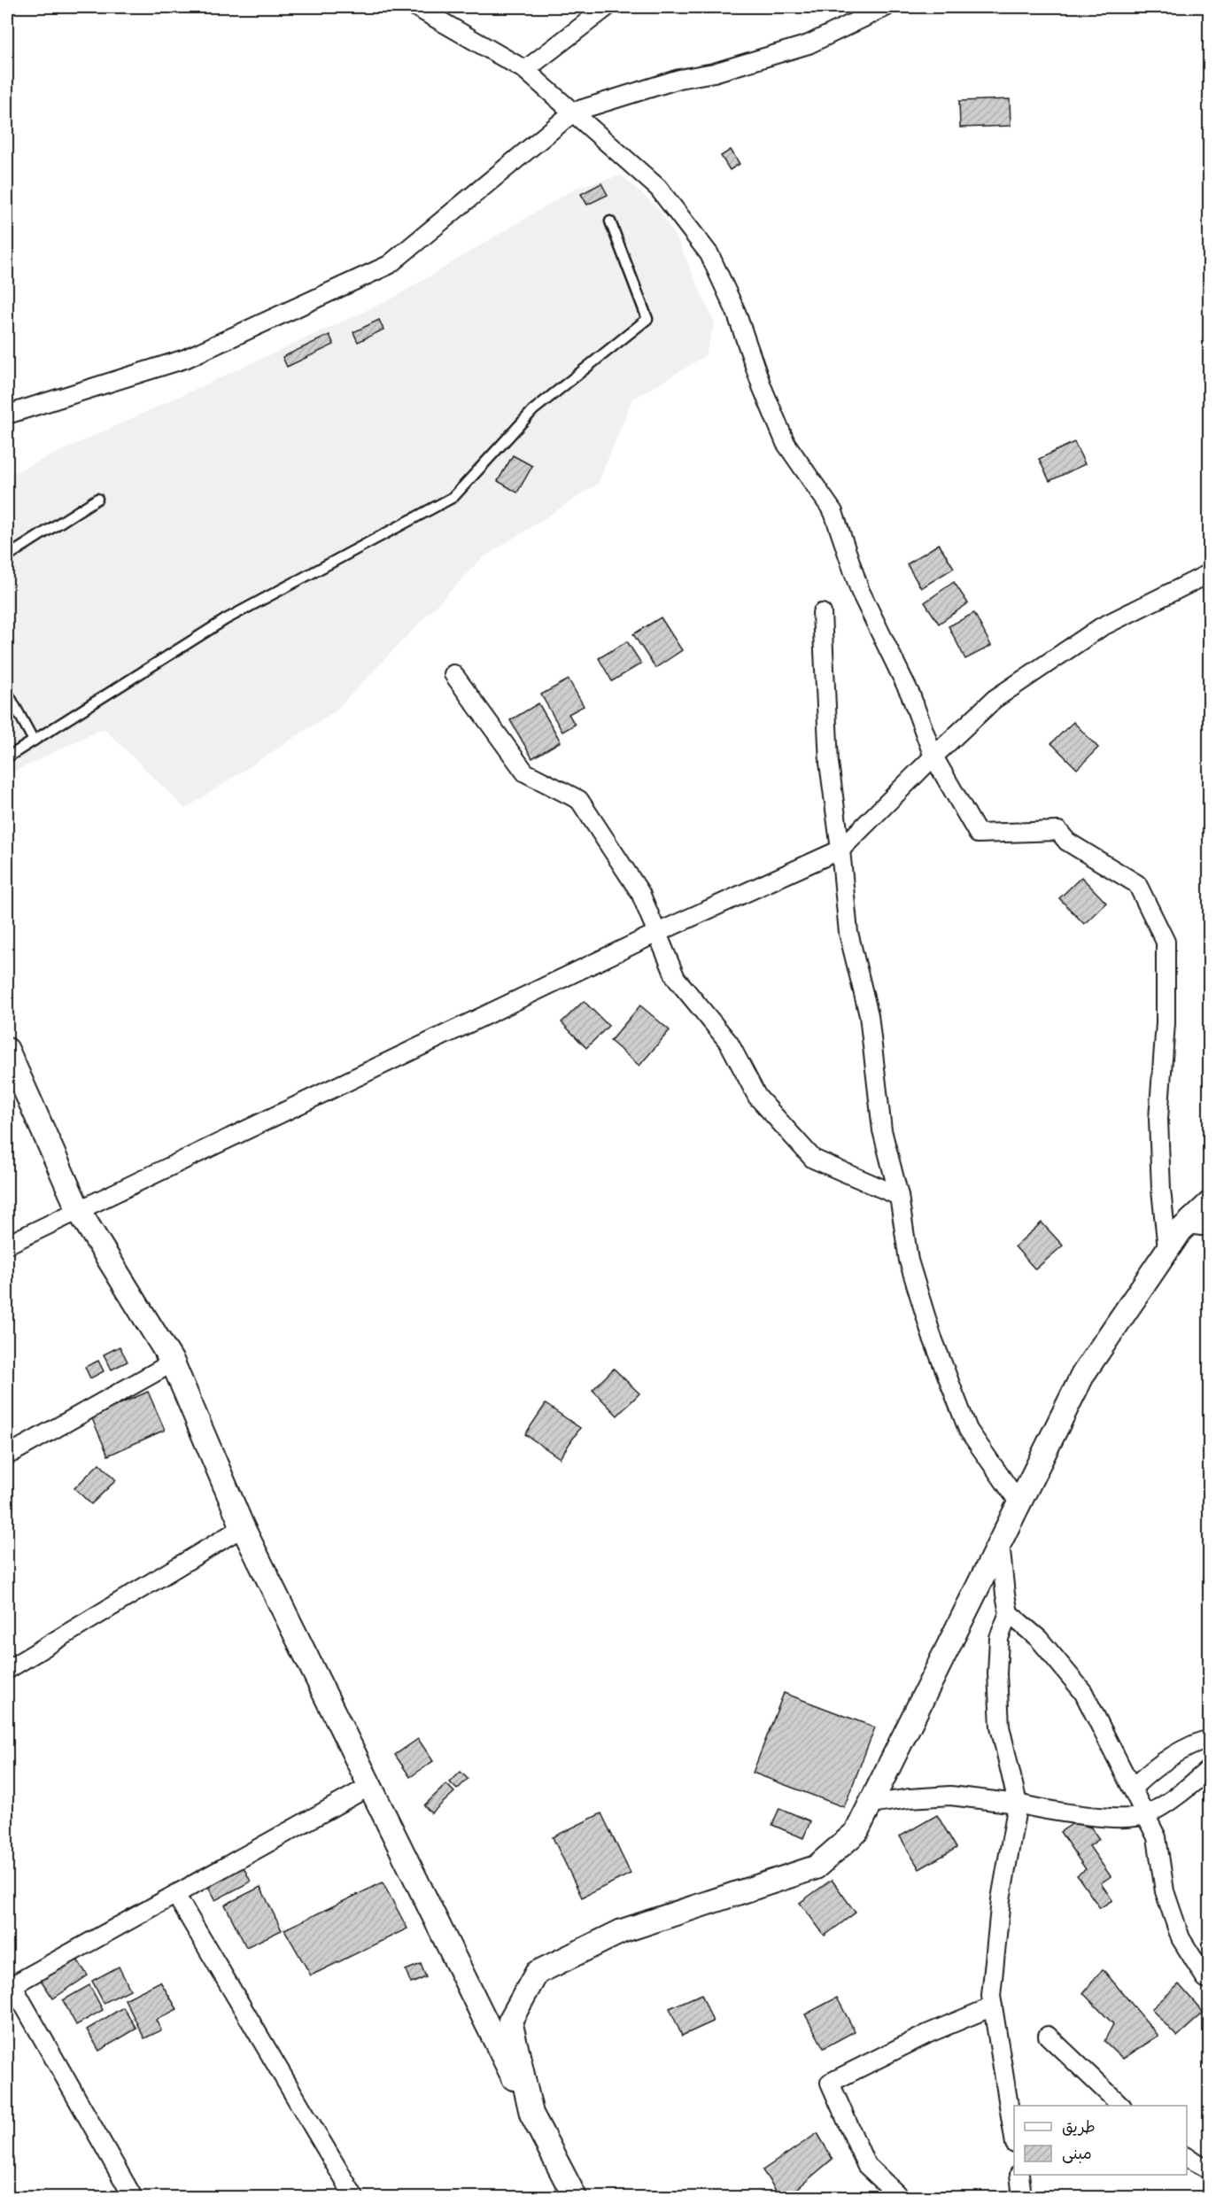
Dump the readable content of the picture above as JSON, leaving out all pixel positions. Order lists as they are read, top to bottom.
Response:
{
  "legend": ["طريق", "مبنى"]
}
